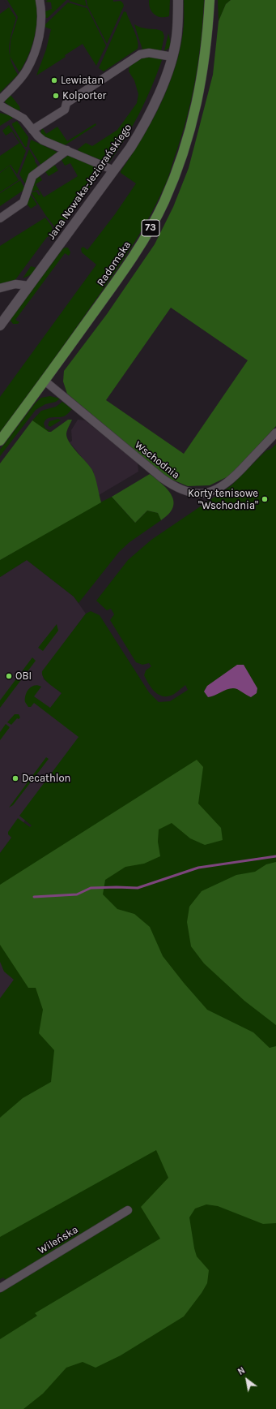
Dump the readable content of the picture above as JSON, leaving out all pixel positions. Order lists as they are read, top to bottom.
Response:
{
  "streets": {
    "main road": ["73", "Radomska"],
    "street": ["Jana Nowaka-Jeziorańskiego", "Wschodnia", "Wileńska"]
  },
  "crossings": [
    ["Radomska", "Wschodnia"]
  ],
  "places": [
    "Lewiatan",
    "Kolporter",
    "Korty tenisowe \"Wschodnia\"",
    "OBI",
    "Decathlon"
  ],
  "north": "top left"
}
